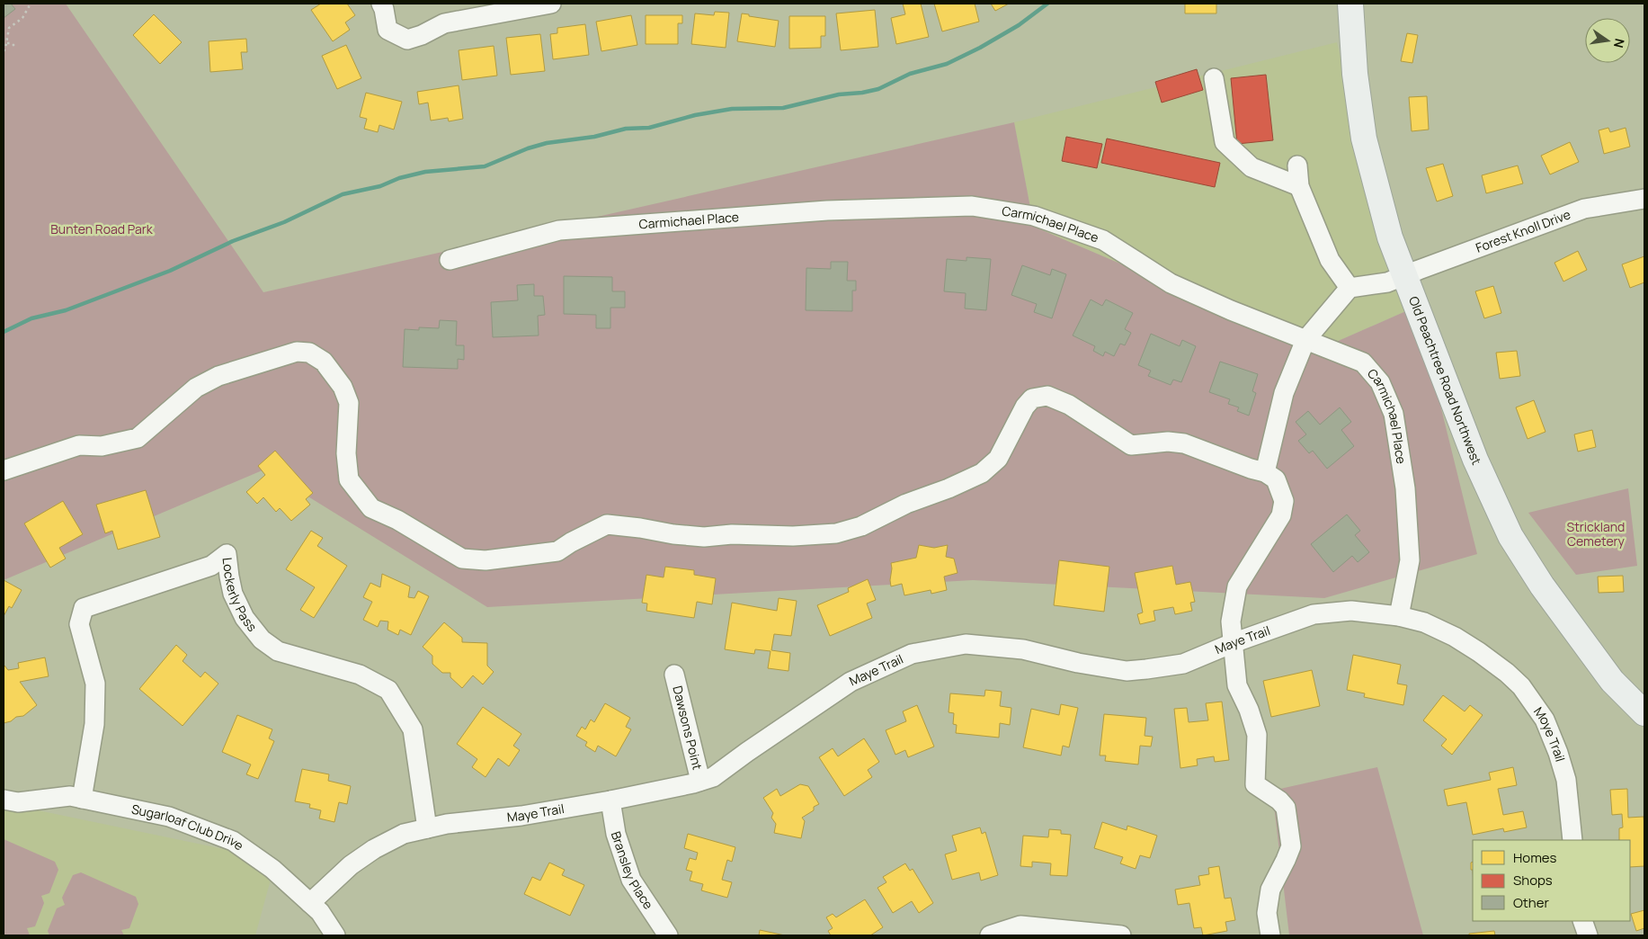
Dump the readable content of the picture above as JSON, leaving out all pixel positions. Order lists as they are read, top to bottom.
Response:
{
  "streets": {
    "main road": ["Old Peachtree Road Northwest"],
    "street": [
      "Carmichael Place",
      "Forest Knoll Drive",
      "Lockerly Pass",
      "Maye Trail",
      "Dawsons Point",
      "Moye Trail",
      "Sugarloaf Club Drive",
      "Bransley Place"
    ]
  },
  "crossings": [
    ["Carmichael Place", "Maye Trail"],
    ["Forest Knoll Drive", "Old Peachtree Road Northwest"],
    ["Lockerly Pass", "Maye Trail"],
    ["Lockerly Pass", "Sugarloaf Club Drive"],
    ["Maye Trail", "Dawsons Point"],
    ["Maye Trail", "Moye Trail"],
    ["Maye Trail", "Sugarloaf Club Drive"],
    ["Maye Trail", "Bransley Place"]
  ],
  "parks": ["Bunten Road Park", "Strickland Cemetery"],
  "legend": ["Homes", "Shops", "Other"],
  "north": "right"
}
